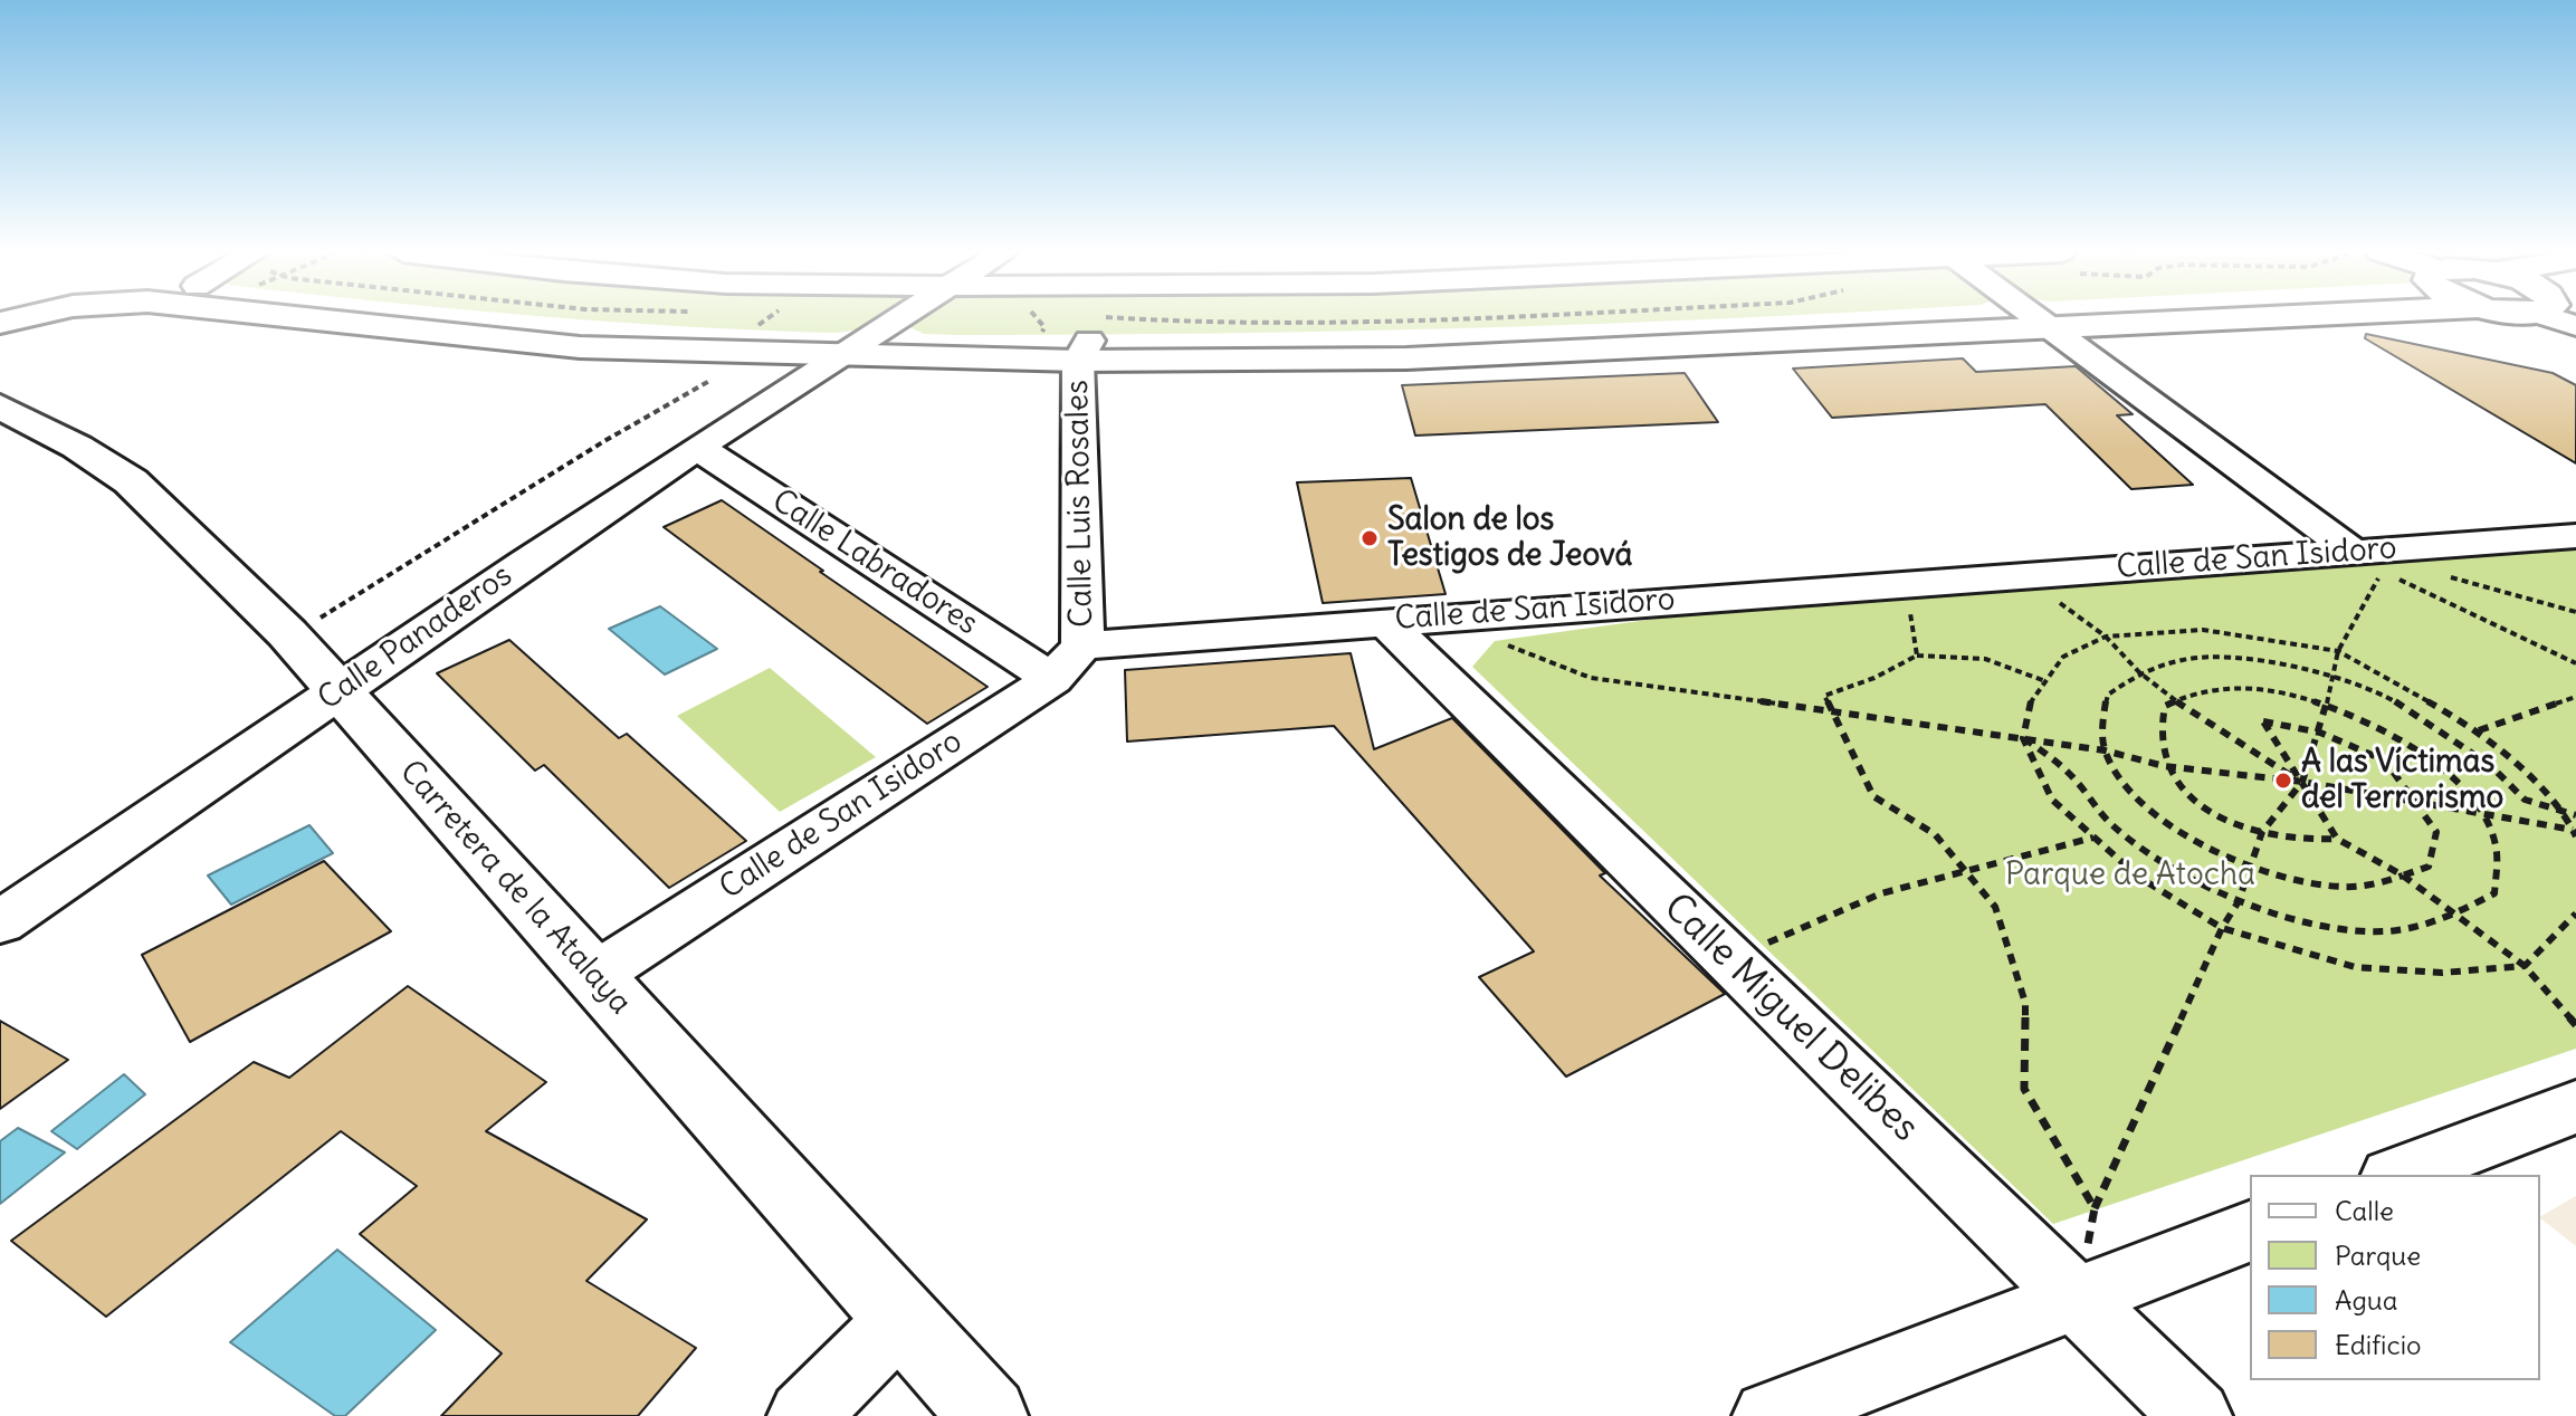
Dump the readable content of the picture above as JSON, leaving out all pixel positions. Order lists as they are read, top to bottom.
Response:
{
  "streets": {
    "street": [
      "Calle Luis Rosales",
      "Calle de San Isidoro",
      "Calle Labradores",
      "Calle Panaderos",
      "Carretera de la Atalaya",
      "Calle Miguel Delibes"
    ]
  },
  "crossings": [
    ["Calle Luis Rosales", "Calle de San Isidoro"],
    ["Calle de San Isidoro", "Calle Labradores"],
    ["Calle de San Isidoro", "Carretera de la Atalaya"],
    ["Calle de San Isidoro", "Calle Miguel Delibes"],
    ["Calle Labradores", "Calle Panaderos"],
    ["Calle Panaderos", "Carretera de la Atalaya"]
  ],
  "parks": ["Parque de Atocha"],
  "places": ["Salon de los Testigos de Jeová", "A las Víctimas del Terrorismo"],
  "legend": [
    "Calle",
    "Parque",
    "Agua",
    "Edificio"
  ]
}
